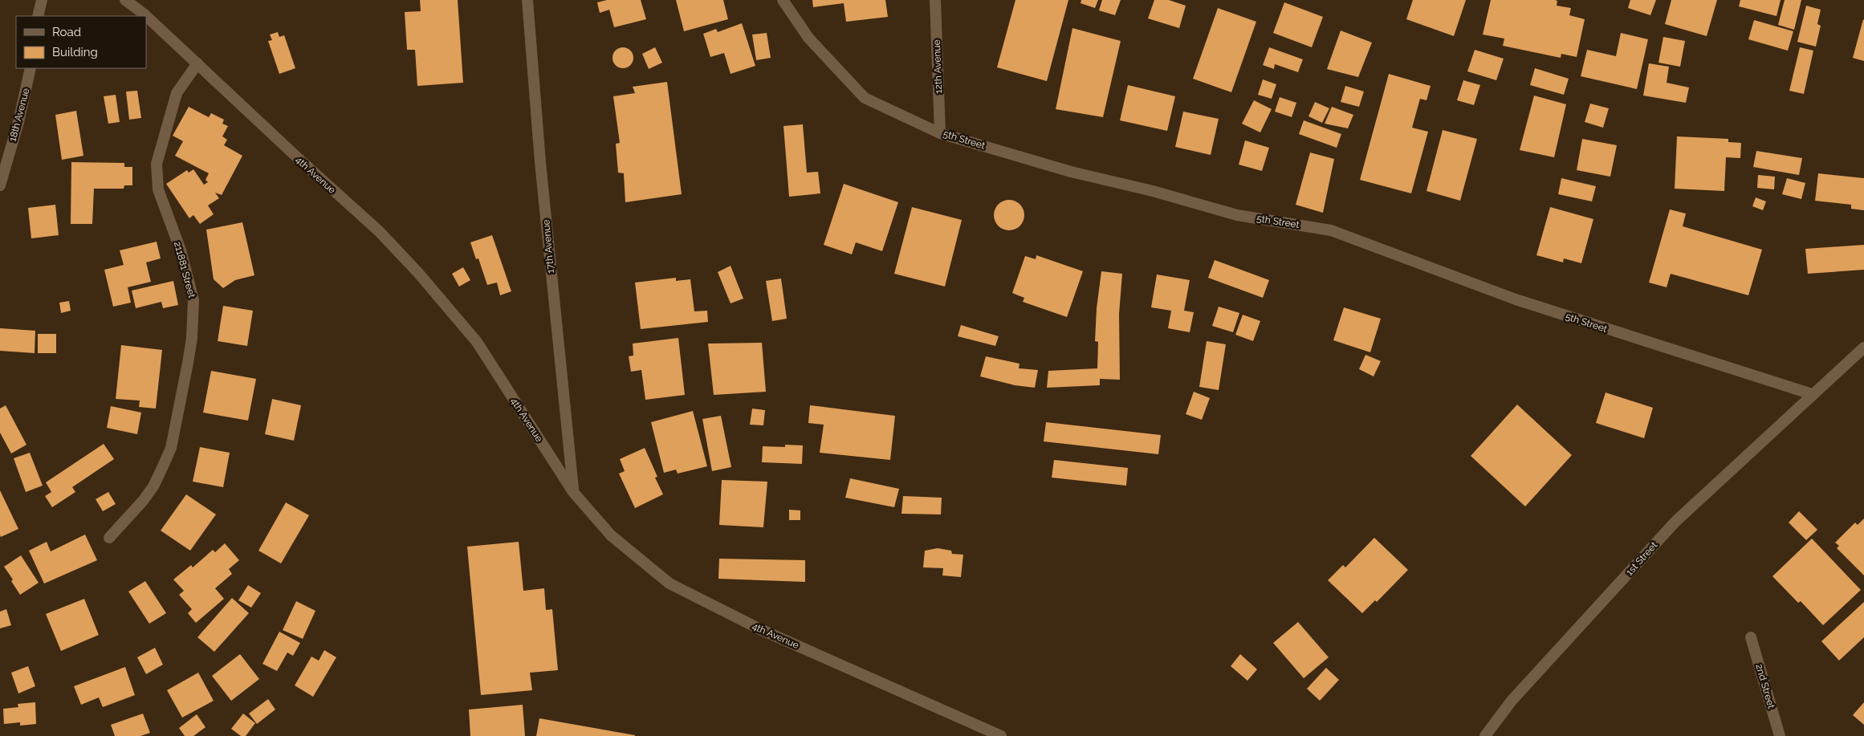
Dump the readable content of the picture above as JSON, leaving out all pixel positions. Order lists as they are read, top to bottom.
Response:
{
  "streets": {
    "street": [
      "12th Avenue",
      "18th Avenue",
      "5th Street",
      "4th Avenue",
      "17th Avenue",
      "211881 Street",
      "1st Street",
      "2nd Street"
    ]
  },
  "crossings": [
    ["12th Avenue", "5th Street"],
    ["5th Street", "1st Street"],
    ["4th Avenue", "17th Avenue"],
    ["4th Avenue", "211881 Street"]
  ],
  "legend": ["Road", "Building"]
}
